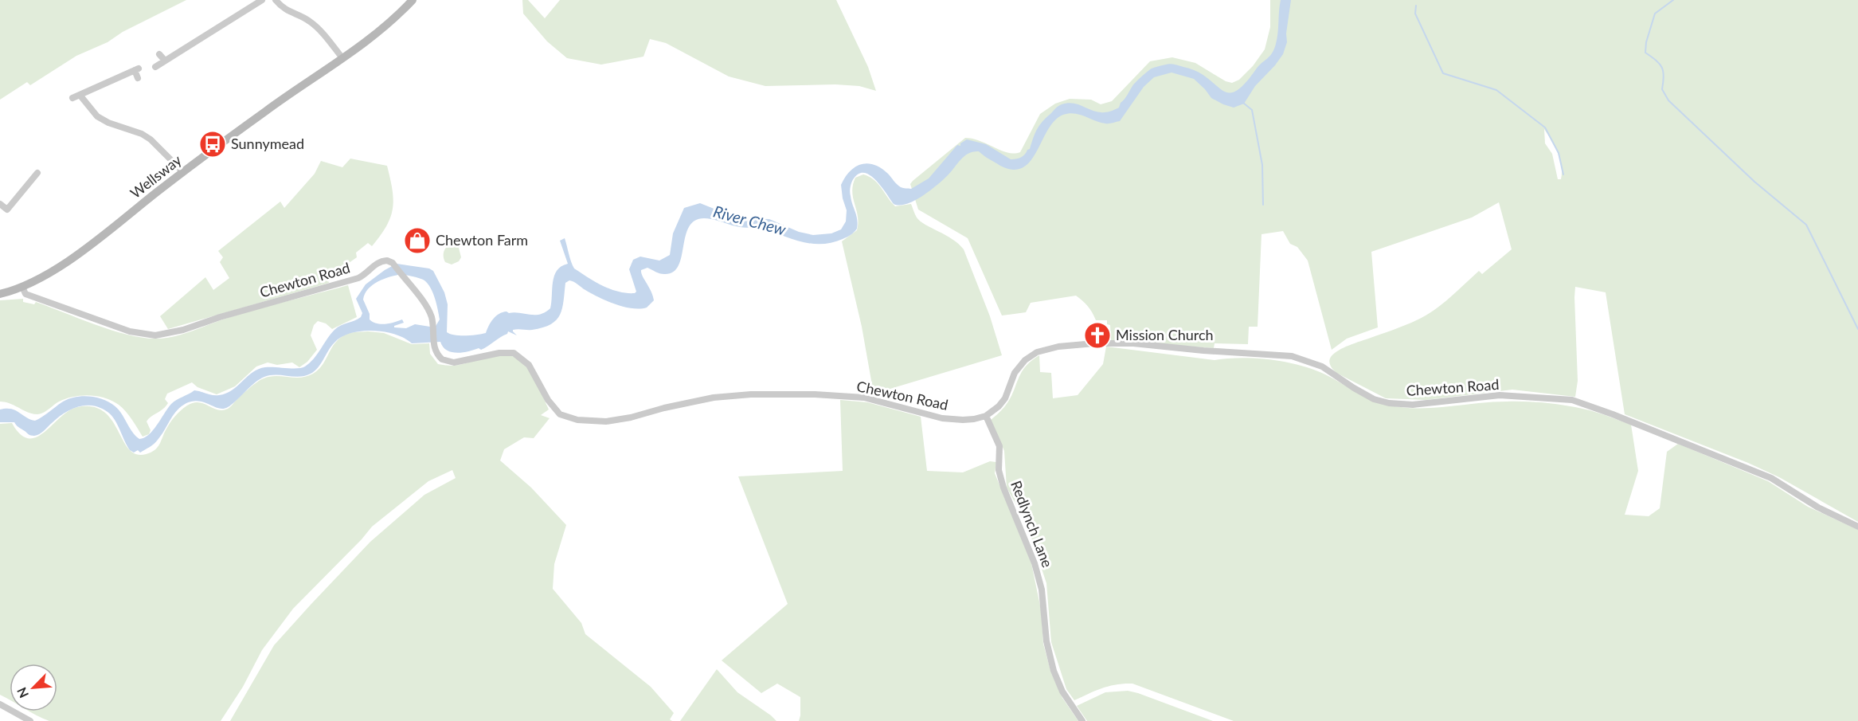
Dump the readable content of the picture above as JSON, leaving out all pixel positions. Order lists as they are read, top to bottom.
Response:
{
  "streets": {
    "main road": ["Wellsway"],
    "street": ["Chewton Road", "Redlynch Lane"]
  },
  "crossings": [
    ["Wellsway", "Chewton Road"],
    ["Chewton Road", "Redlynch Lane"]
  ],
  "water": ["River Chew"],
  "places": {
    "bus stop": ["Sunnymead"],
    "shop": ["Chewton Farm"],
    "church": ["Mission Church"]
  },
  "north": "bottom left"
}
